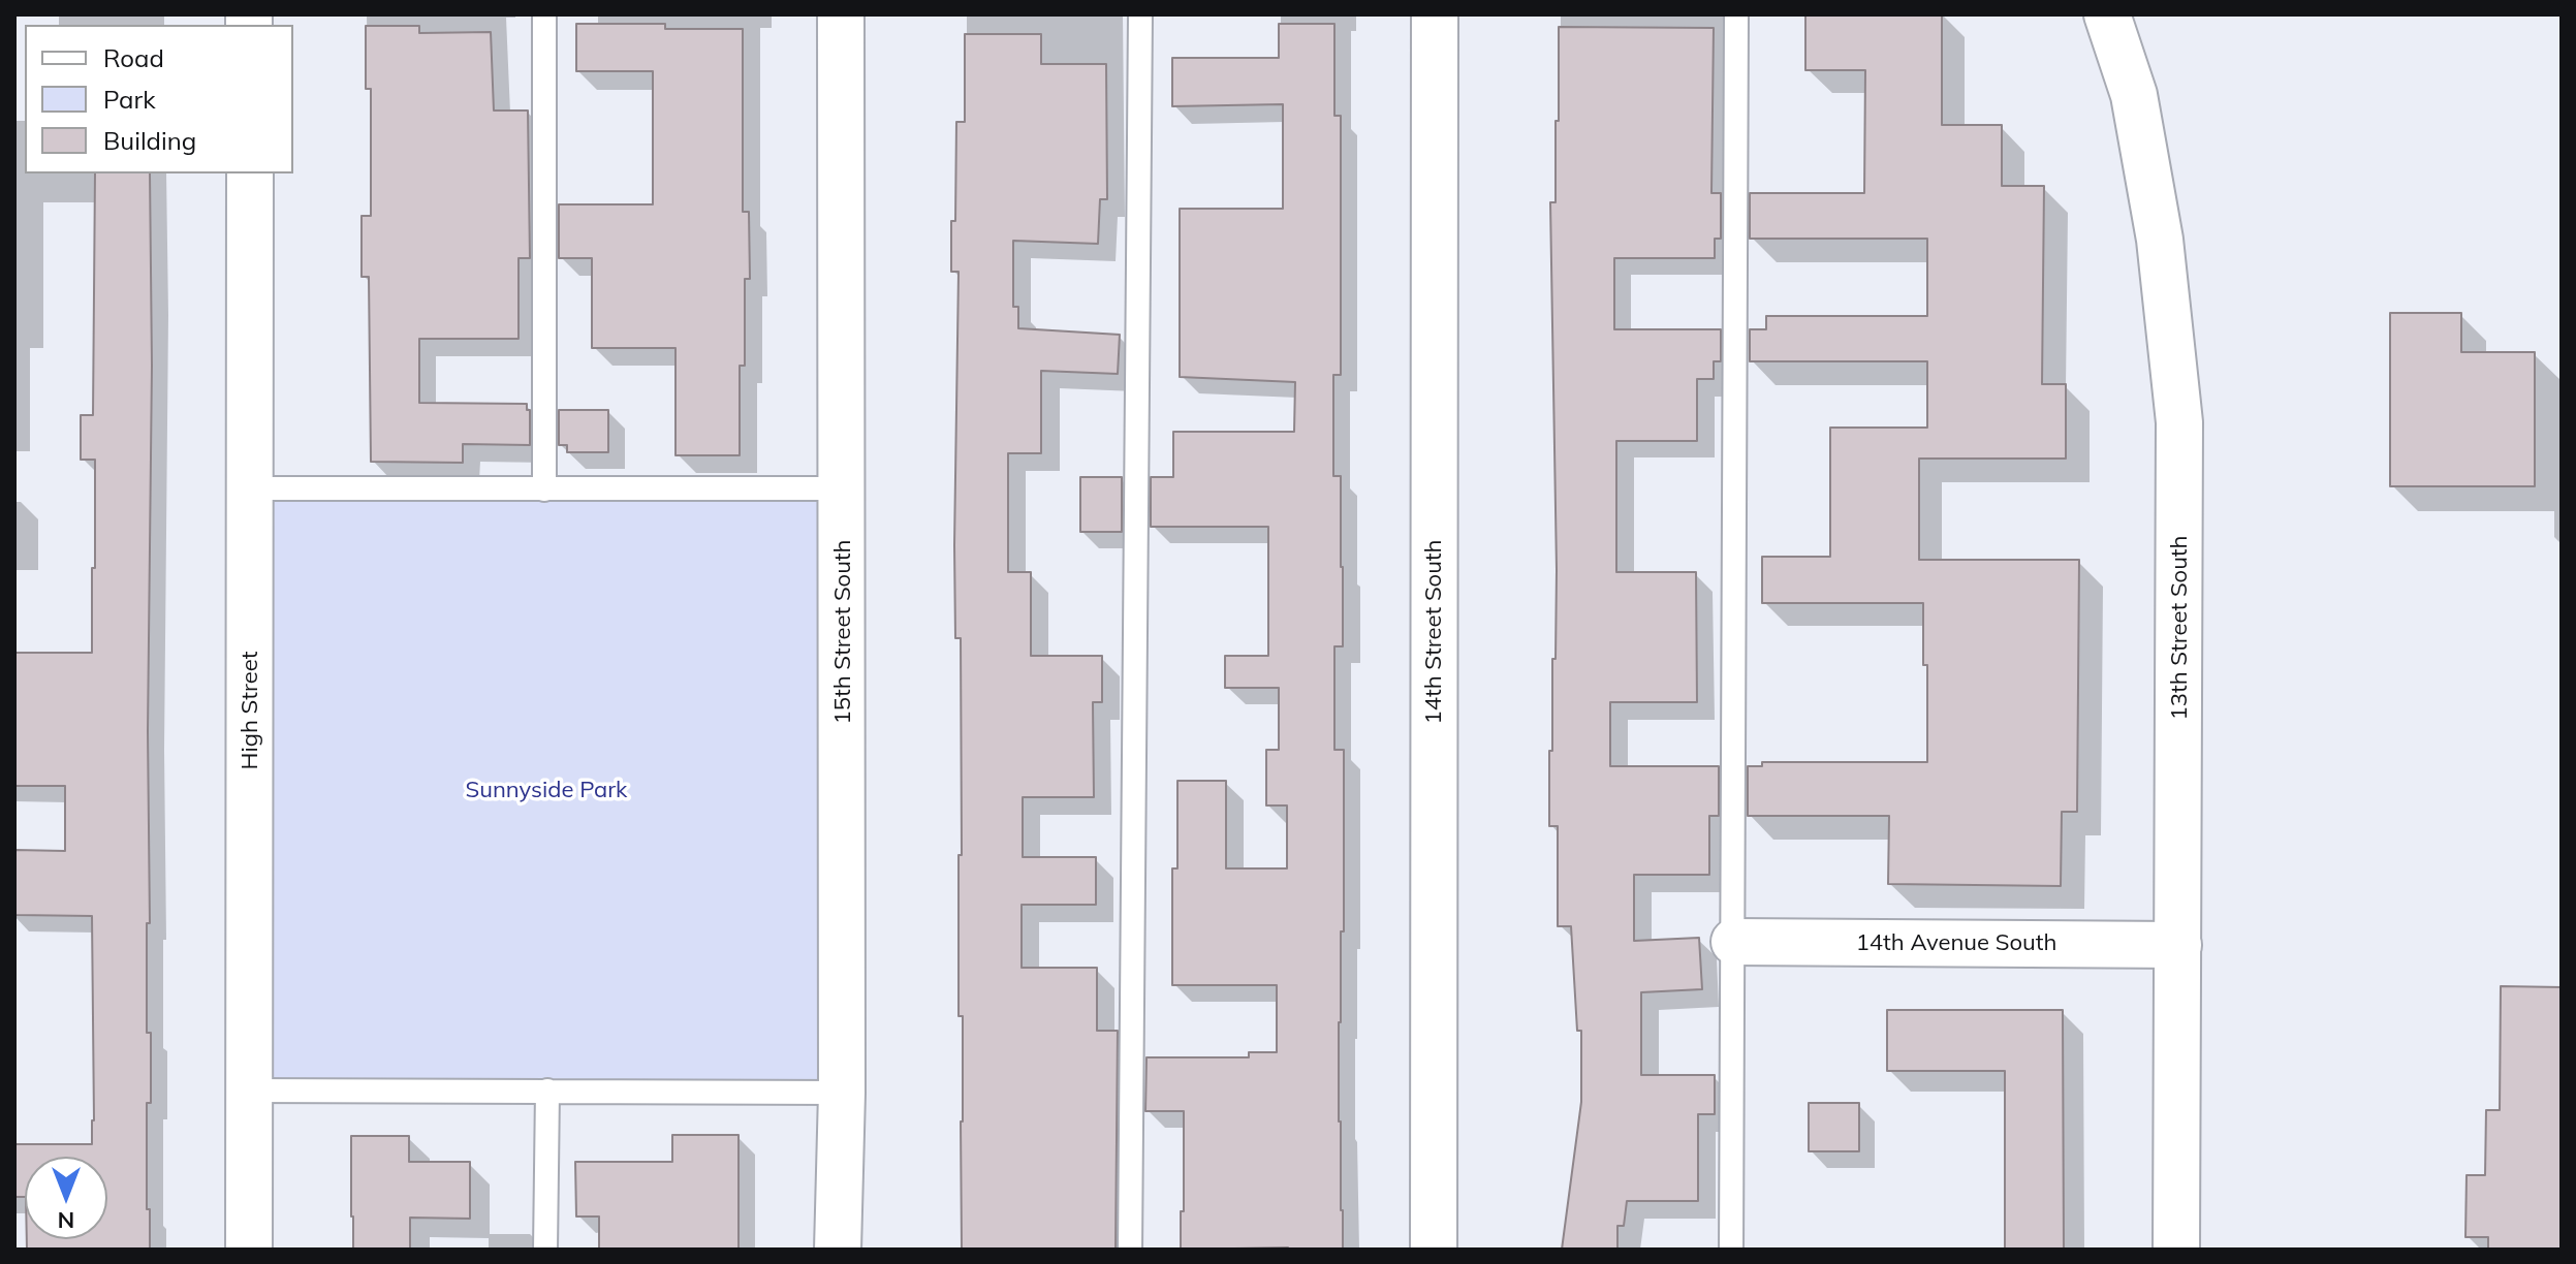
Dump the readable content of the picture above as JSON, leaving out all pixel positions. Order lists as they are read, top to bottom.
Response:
{
  "streets": {
    "street": [
      "13th Street South",
      "15th Street South",
      "14th Street South",
      "High Street",
      "14th Avenue South"
    ]
  },
  "crossings": [
    ["13th Street South", "14th Avenue South"]
  ],
  "parks": ["Sunnyside Park"],
  "legend": ["Road", "Park", "Building"],
  "north": "bottom"
}
